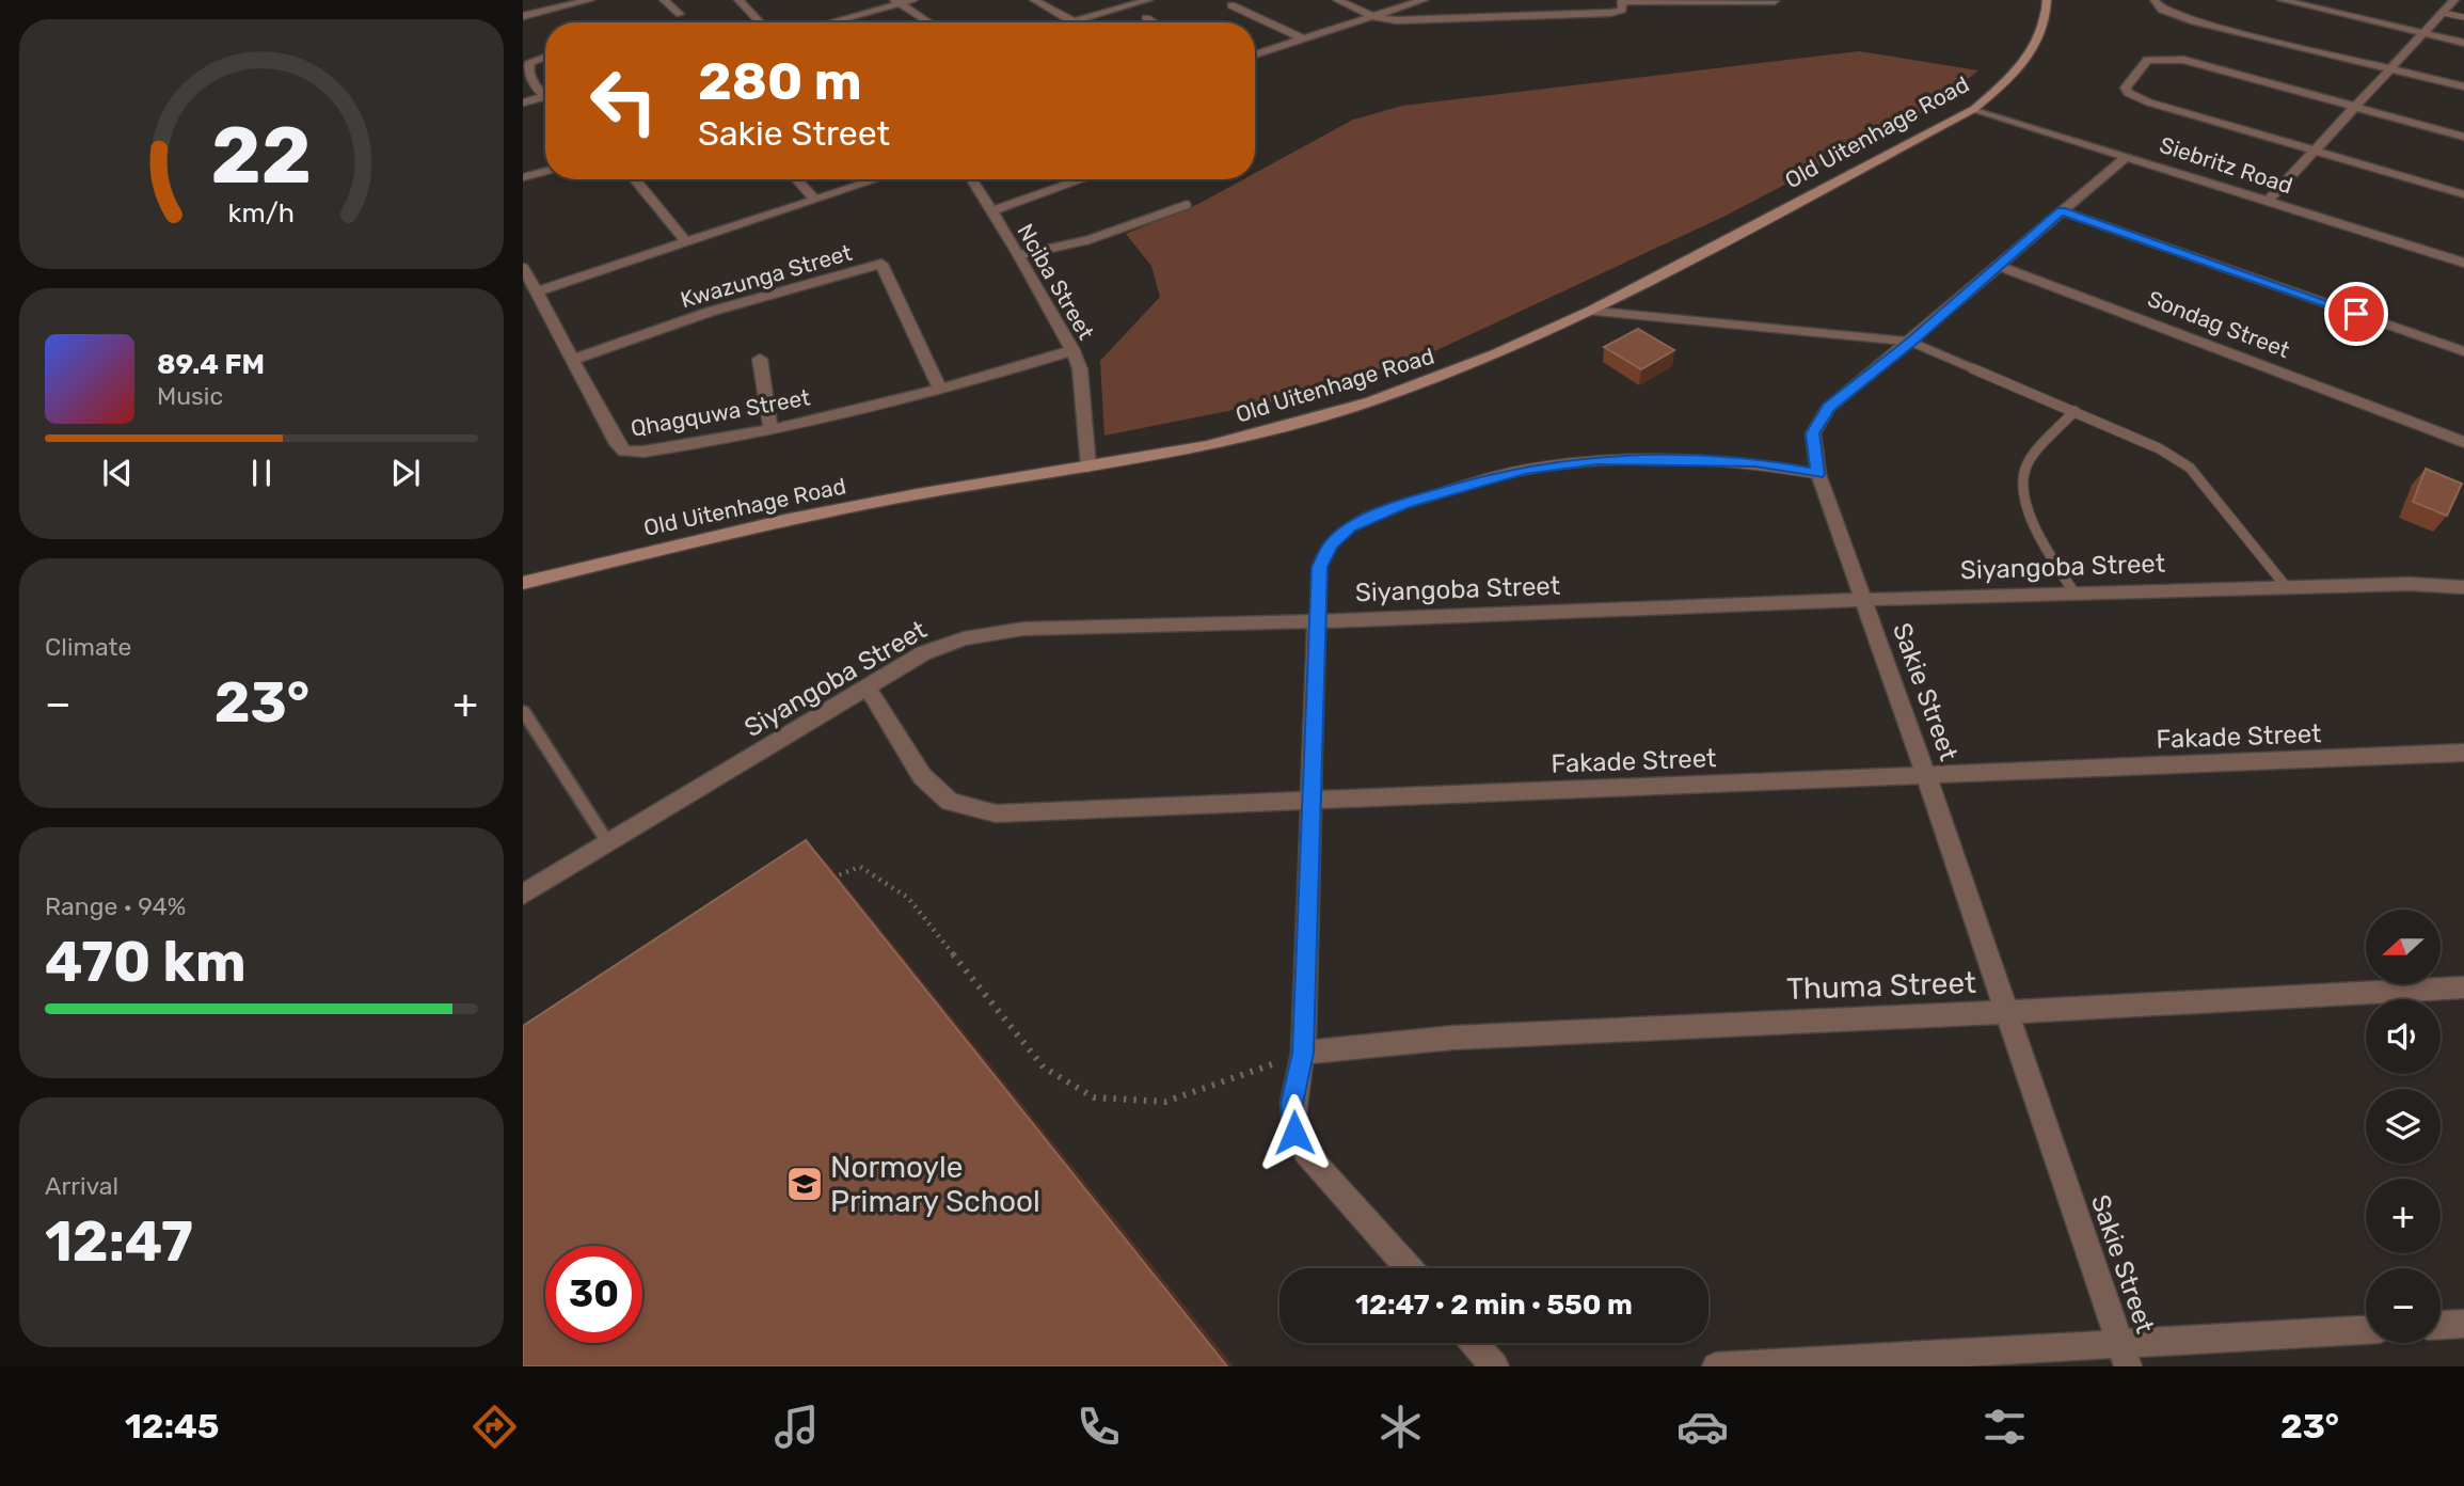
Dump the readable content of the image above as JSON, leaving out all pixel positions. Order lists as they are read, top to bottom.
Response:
{
  "streets": {
    "street": [
      "Old Uitenhage Road",
      "Siebritz Road",
      "Kwazunga Street",
      "Nciba Street",
      "Sondag Street",
      "Qhagquwa Street",
      "Siyangoba Street",
      "Sakie Street",
      "Fakade Street",
      "Thuma Street"
    ]
  },
  "crossings": [
    ["Old Uitenhage Road", "Siebritz Road"],
    ["Old Uitenhage Road", "Nciba Street"],
    ["Siebritz Road", "Sakie Street"],
    ["Kwazunga Street", "Qhagquwa Street"],
    ["Nciba Street", "Qhagquwa Street"],
    ["Sondag Street", "Sakie Street"],
    ["Siyangoba Street", "Sakie Street"],
    ["Siyangoba Street", "Fakade Street"],
    ["Sakie Street", "Fakade Street"],
    ["Sakie Street", "Thuma Street"]
  ],
  "places": {
    "school or university": ["Normoyle Primary School"]
  },
  "north": "left",
  "page": {
    "turn": ["280 m", "Sakie Street"],
    "song": ["89.4 FM", "Music"],
    "tile": [
      "Climate",
      ["Range · 94%", "470 km"],
      ["Arrival", "12:47"]
    ],
    "heat": ["−", "23°", "+"],
    "map_buttons": ["+", "−"],
    "limit": "30",
    "trip": "12:47 · 2 min · 550 m",
    "tabs": ["12:45", "23°"],
    "gauge": ["22", "km/h"]
  }
}
